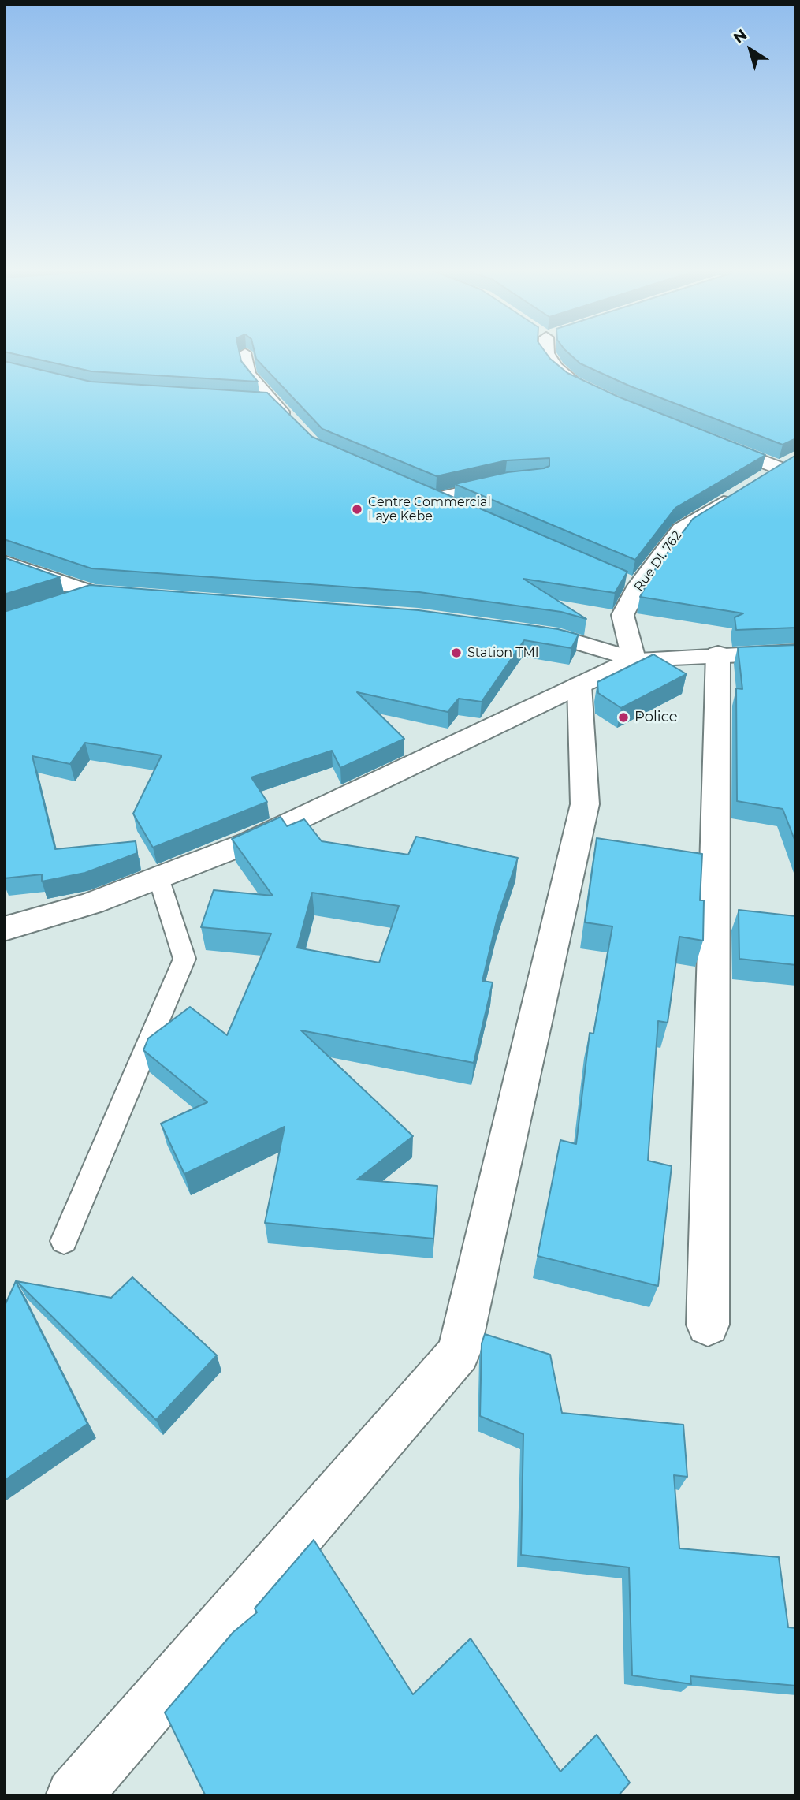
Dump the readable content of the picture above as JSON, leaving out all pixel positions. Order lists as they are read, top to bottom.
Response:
{
  "streets": {
    "street": ["Rue DI. 762"]
  },
  "places": ["Centre Commercial Laye Kebe", "Station TMI", "Police"],
  "north": "top left"
}
